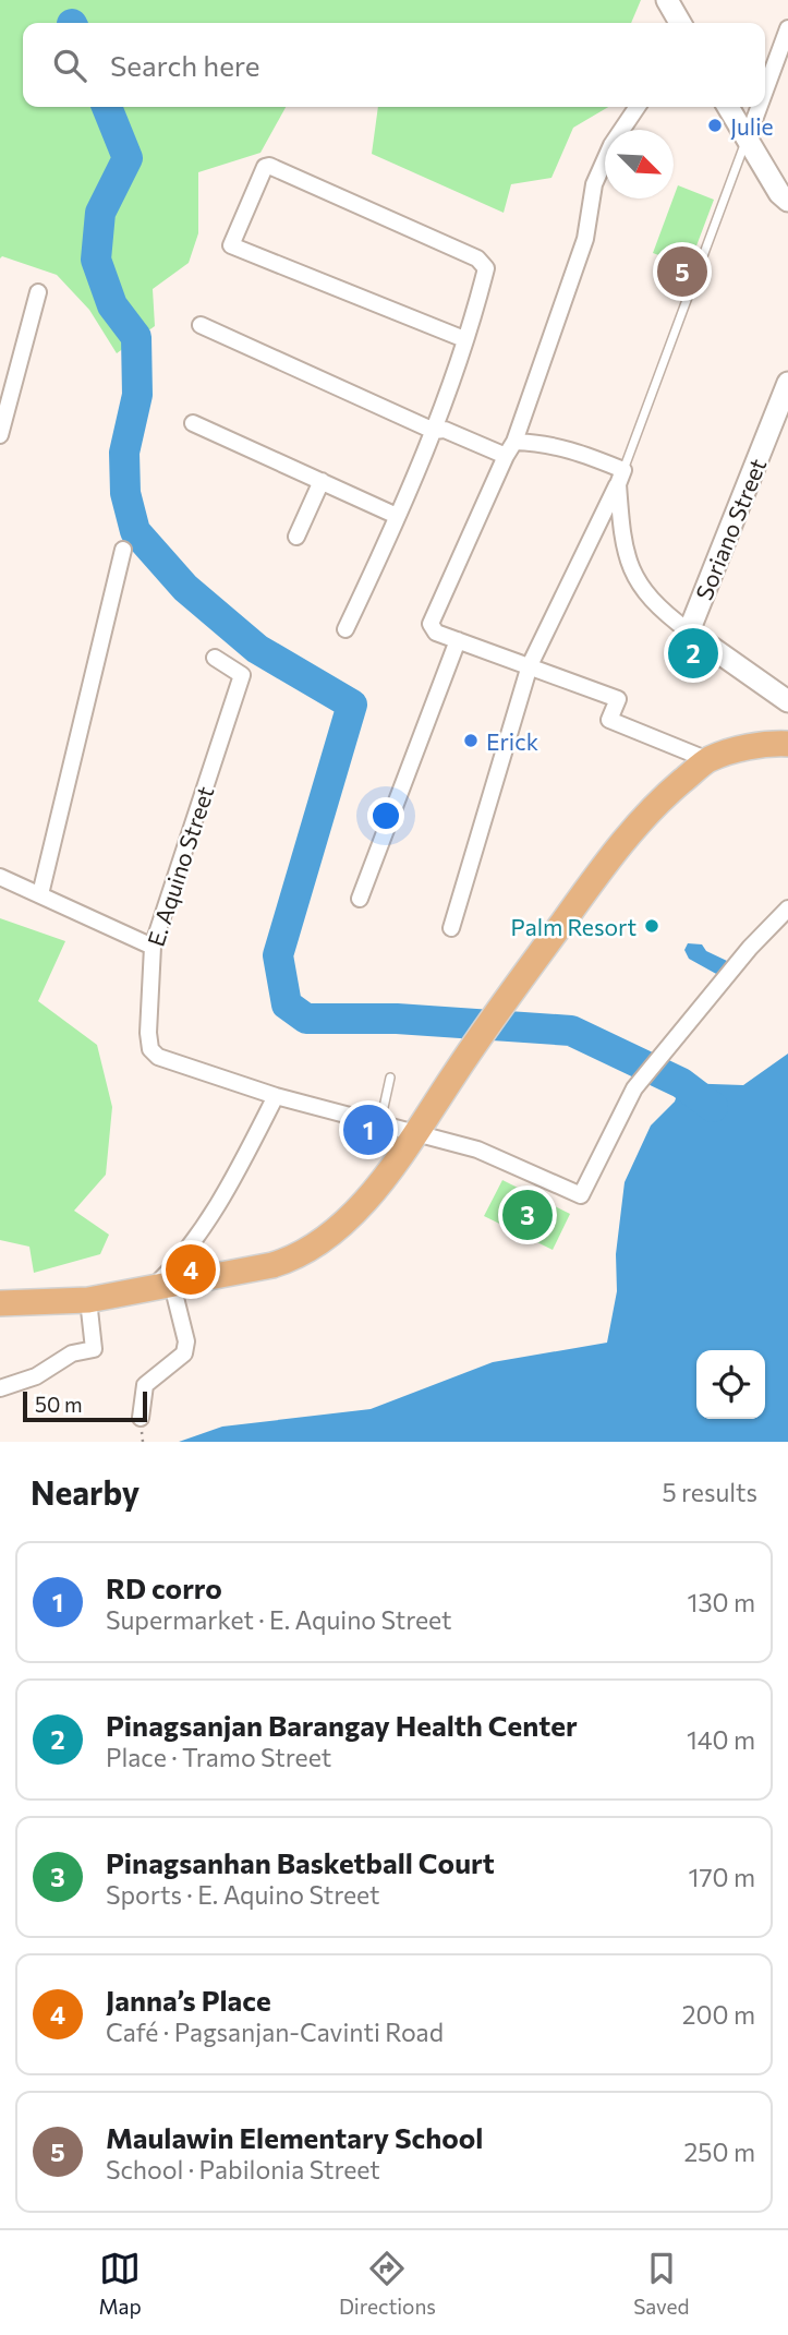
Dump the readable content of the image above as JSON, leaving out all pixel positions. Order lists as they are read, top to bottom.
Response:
{
  "streets": {
    "street": ["Soriano Street", "E. Aquino Street"]
  },
  "places": ["Julie", "Erick", "Palm Resort"],
  "scale_bar": "50 m",
  "north": "bottom right",
  "page": {
    "search": "Search here",
    "pins": [
      "5",
      "2",
      "1",
      "3",
      "4"
    ],
    "scale": "50 m",
    "heading": ["Nearby", "5 results"],
    "list": [
      {
        "mark": "1",
        "name": "RD corro",
        "note": "Supermarket · E. Aquino Street",
        "value": "130 m"
      },
      {
        "mark": "2",
        "name": "Pinagsanjan Barangay Health Center",
        "note": "Place · Tramo Street",
        "value": "140 m"
      },
      {
        "mark": "3",
        "name": "Pinagsanhan Basketball Court",
        "note": "Sports · E. Aquino Street",
        "value": "170 m"
      },
      {
        "mark": "4",
        "name": "Janna’s Place",
        "note": "Café · Pagsanjan-Cavinti Road",
        "value": "200 m"
      },
      {
        "mark": "5",
        "name": "Maulawin Elementary School",
        "note": "School · Pabilonia Street",
        "value": "250 m"
      }
    ],
    "nav": ["Map", "Directions", "Saved"]
  }
}
